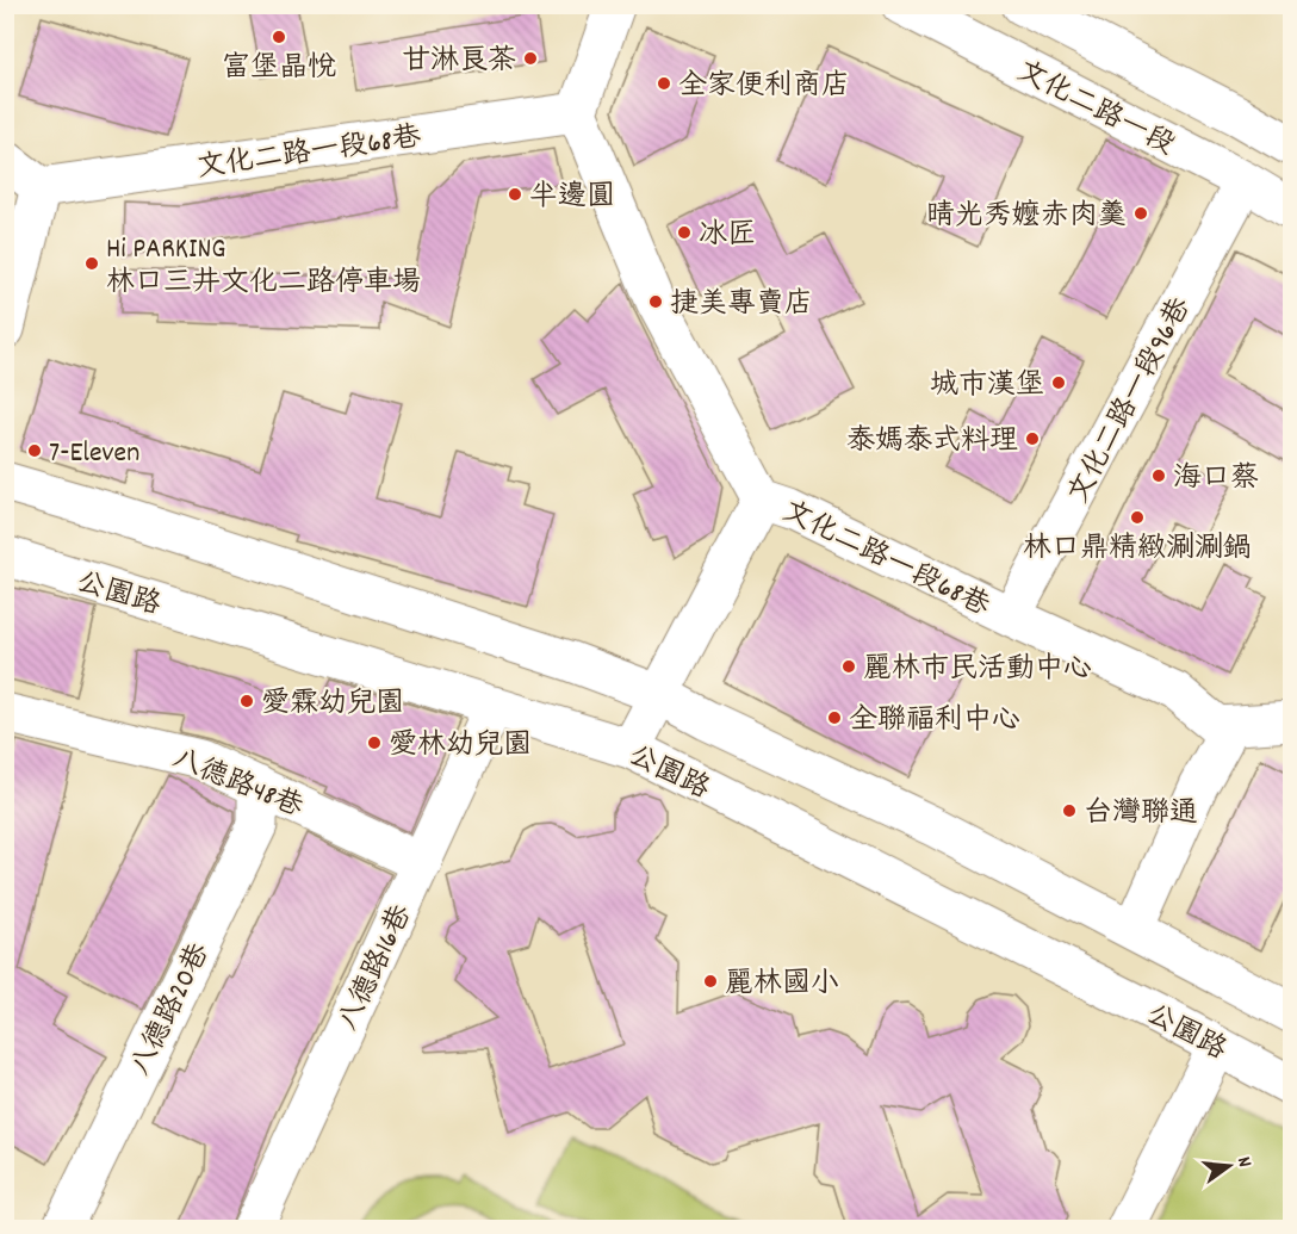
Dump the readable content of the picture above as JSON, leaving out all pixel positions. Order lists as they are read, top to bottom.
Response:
{
  "streets": {
    "street": [
      "文化二路一段",
      "文化二路一段68巷",
      "文化二路一段96巷",
      "公園路",
      "八德路48巷",
      "八德路16巷",
      "八德路20巷"
    ]
  },
  "crossings": [
    ["文化二路一段", "文化二路一段96巷"],
    ["文化二路一段68巷", "文化二路一段96巷"],
    ["文化二路一段68巷", "公園路"],
    ["公園路", "八德路16巷"],
    ["八德路48巷", "八德路16巷"],
    ["八德路48巷", "八德路20巷"]
  ],
  "places": [
    "富堡晶悅",
    "甘淋良茶",
    "全家便利商店",
    "半邊圓",
    "晴光秀嬤赤肉羹",
    "冰匠",
    "Hi PARKING 林口三井文化二路停車場",
    "捷美專賣店",
    "城市漢堡",
    "泰媽泰式料理",
    "7-Eleven",
    "海口蔡",
    "林口鼎精緻涮涮鍋",
    "麗林市民活動中心",
    "愛霖幼兒園",
    "全聯福利中心",
    "愛林幼兒園",
    "台灣聯通",
    "麗林國小"
  ],
  "north": "right"
}
